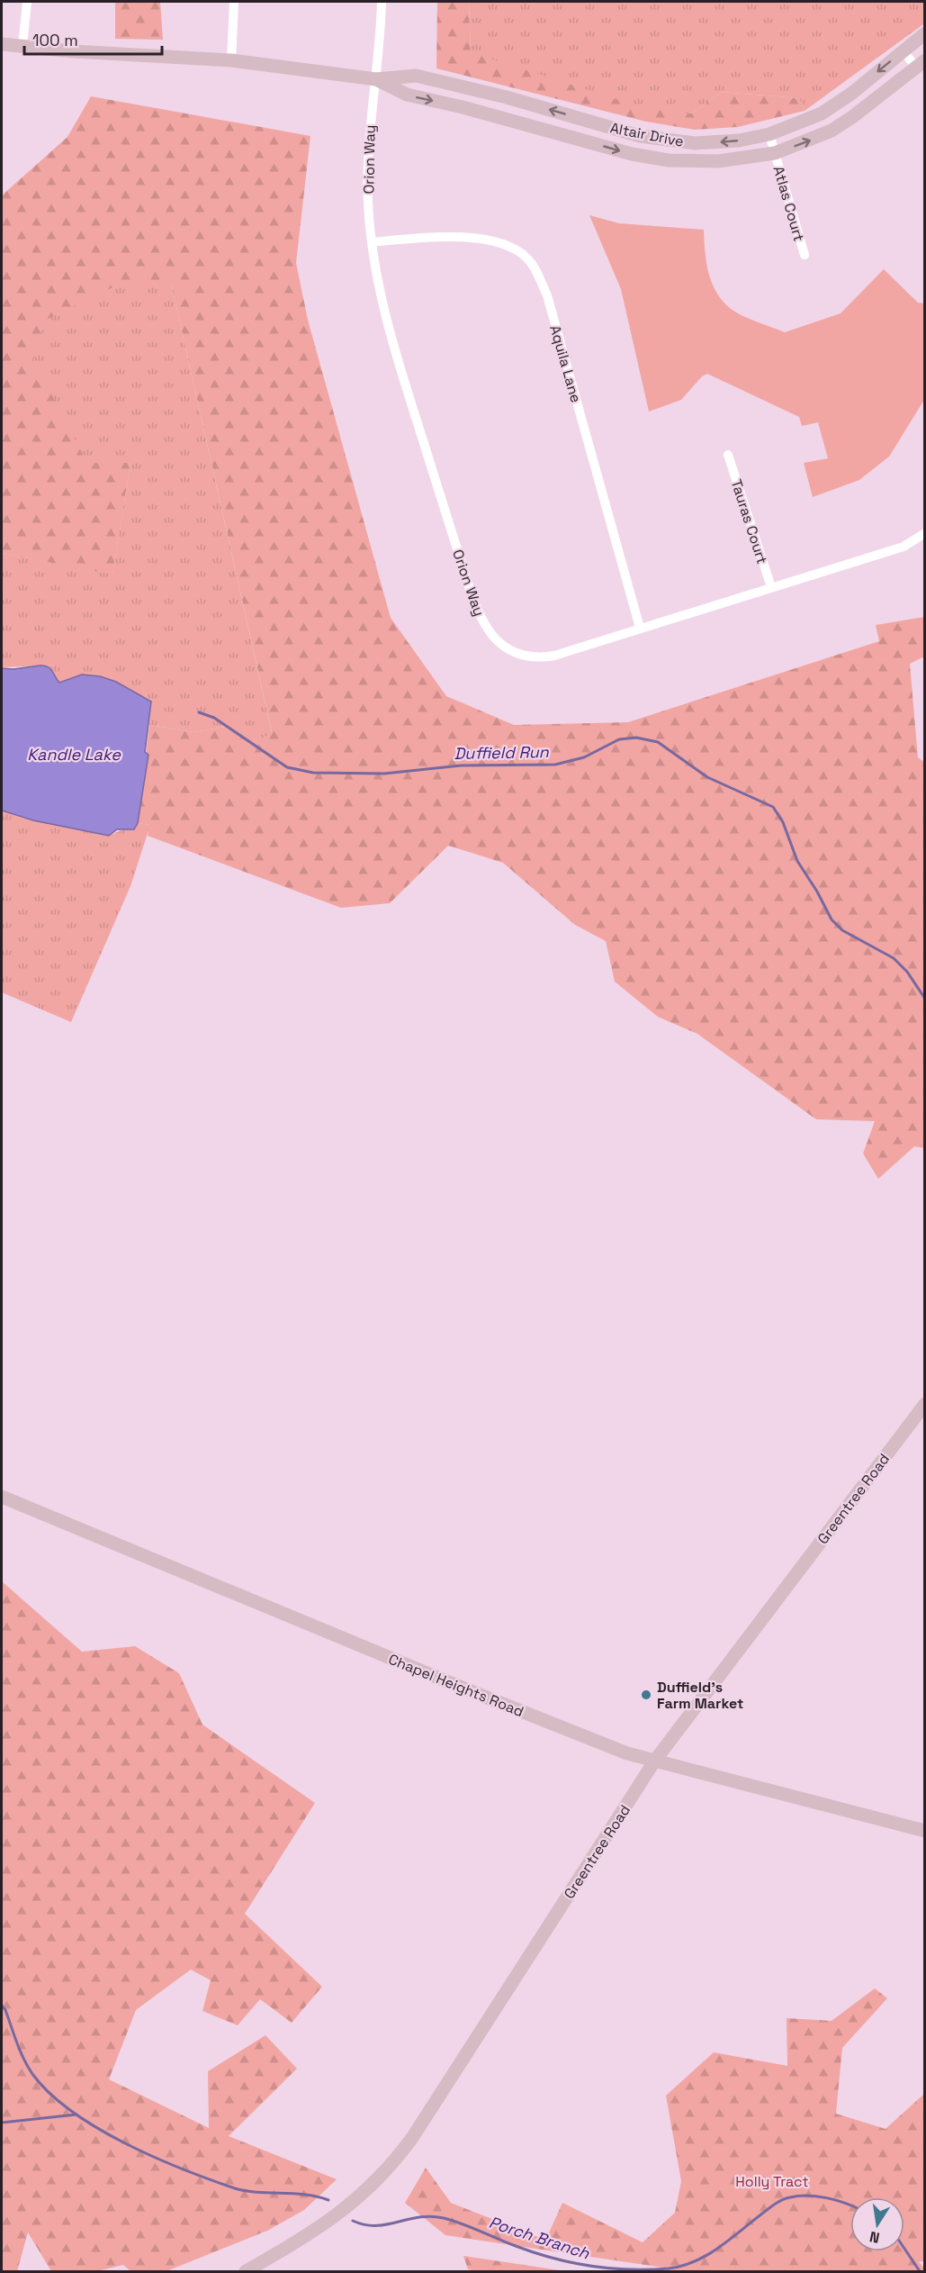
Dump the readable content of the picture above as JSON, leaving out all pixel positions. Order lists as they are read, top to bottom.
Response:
{
  "streets": {
    "street": [
      "Altair Drive",
      "Orion Way",
      "Atlas Court",
      "Aquila Lane",
      "Tauras Court",
      "Greentree Road",
      "Chapel Heights Road"
    ]
  },
  "crossings": [
    ["Altair Drive", "Orion Way"],
    ["Altair Drive", "Atlas Court"],
    ["Orion Way", "Aquila Lane"],
    ["Orion Way", "Tauras Court"],
    ["Greentree Road", "Chapel Heights Road"]
  ],
  "water": ["Duffield Run", "Kandle Lake", "Porch Branch"],
  "parks": ["Holly Tract"],
  "places": ["Duffield's Farm Market"],
  "scale_bar": "100 m",
  "north": "bottom"
}
